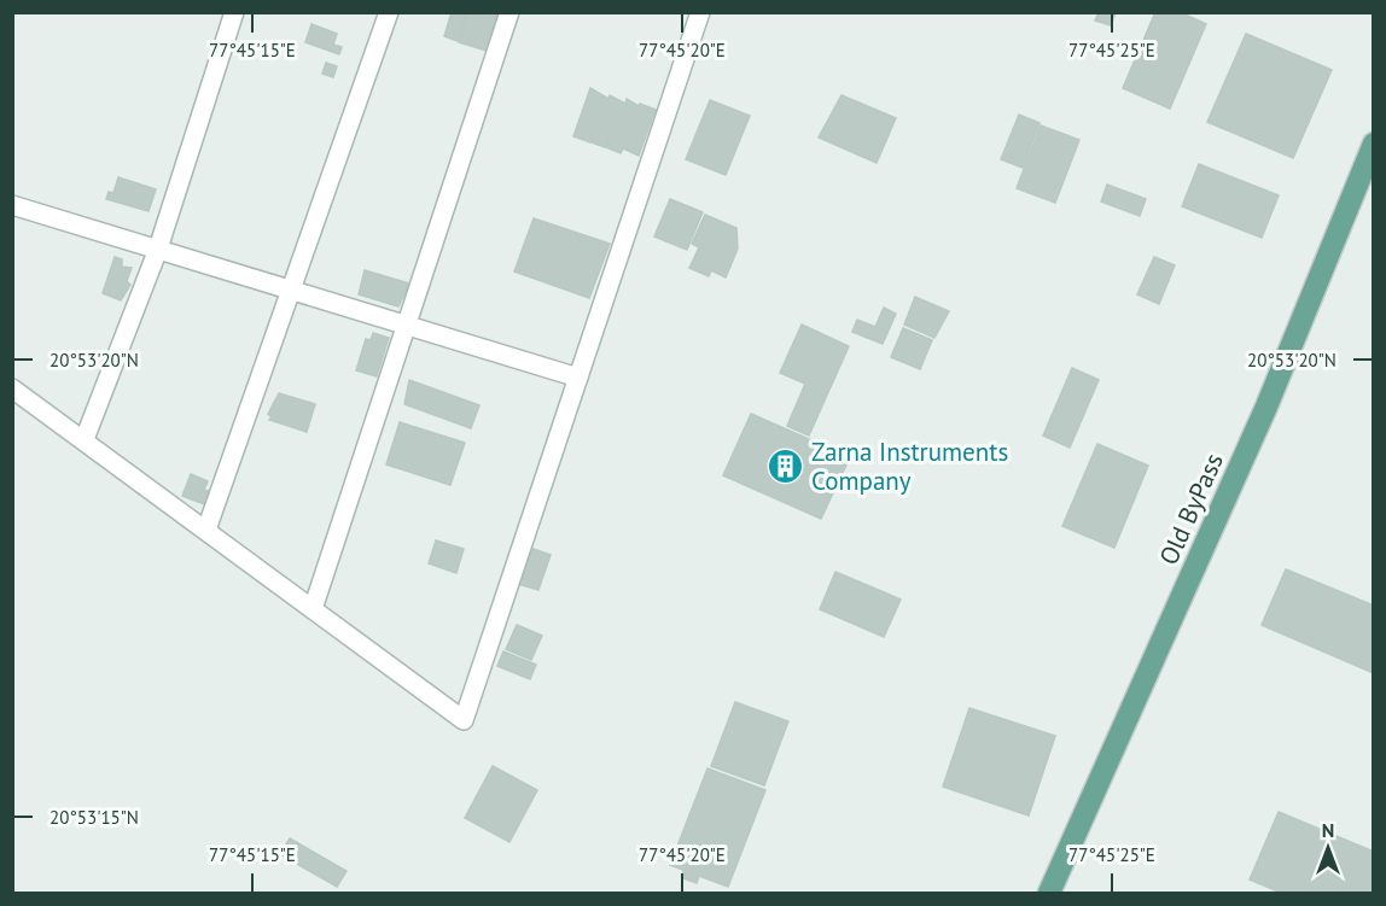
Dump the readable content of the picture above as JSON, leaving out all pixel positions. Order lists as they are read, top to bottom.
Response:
{
  "streets": {
    "main road": ["Old ByPass"]
  },
  "places": {
    "building": ["Zarna Instruments Company"]
  },
  "north": "top",
  "coordinates": [
    "77°45'15\"E",
    "77°45'20\"E",
    "77°45'25\"E",
    "20°53'20\"N",
    "20°53'15\"N"
  ]
}
